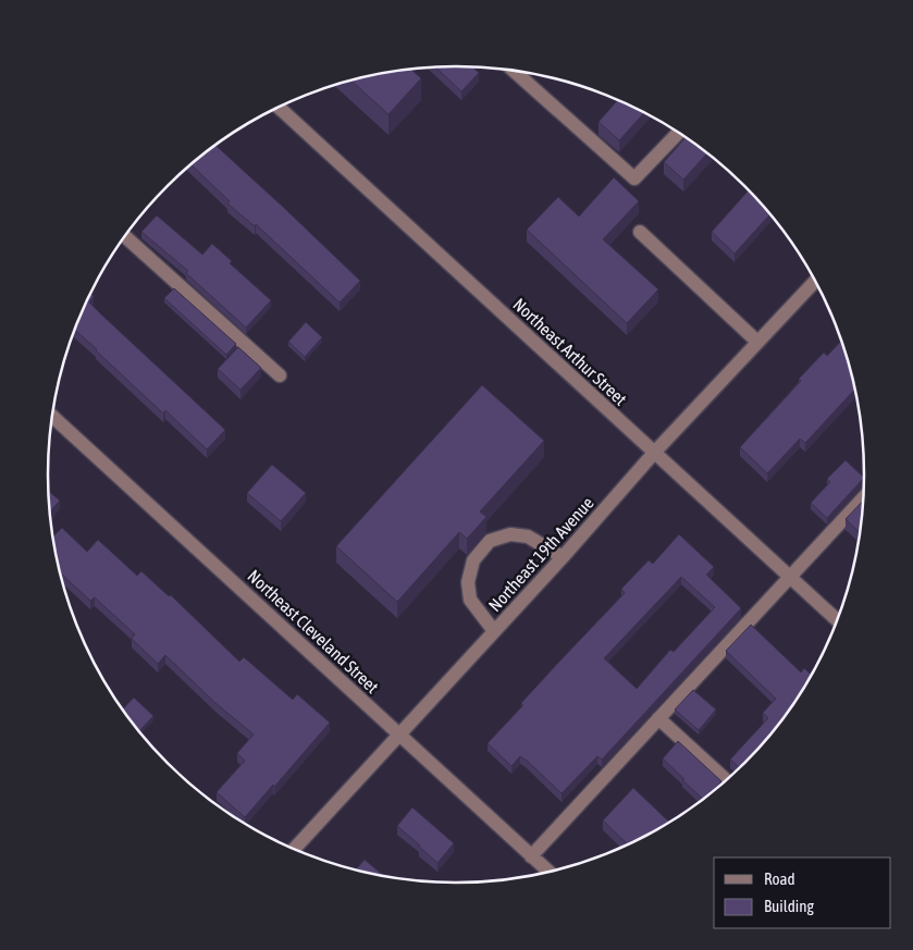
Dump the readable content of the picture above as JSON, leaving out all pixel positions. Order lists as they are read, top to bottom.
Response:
{
  "streets": {
    "street": ["Northeast Arthur Street", "Northeast 19th Avenue", "Northeast Cleveland Street"]
  },
  "crossings": [
    ["Northeast Arthur Street", "Northeast 19th Avenue"],
    ["Northeast 19th Avenue", "Northeast Cleveland Street"]
  ],
  "legend": ["Road", "Building"]
}
